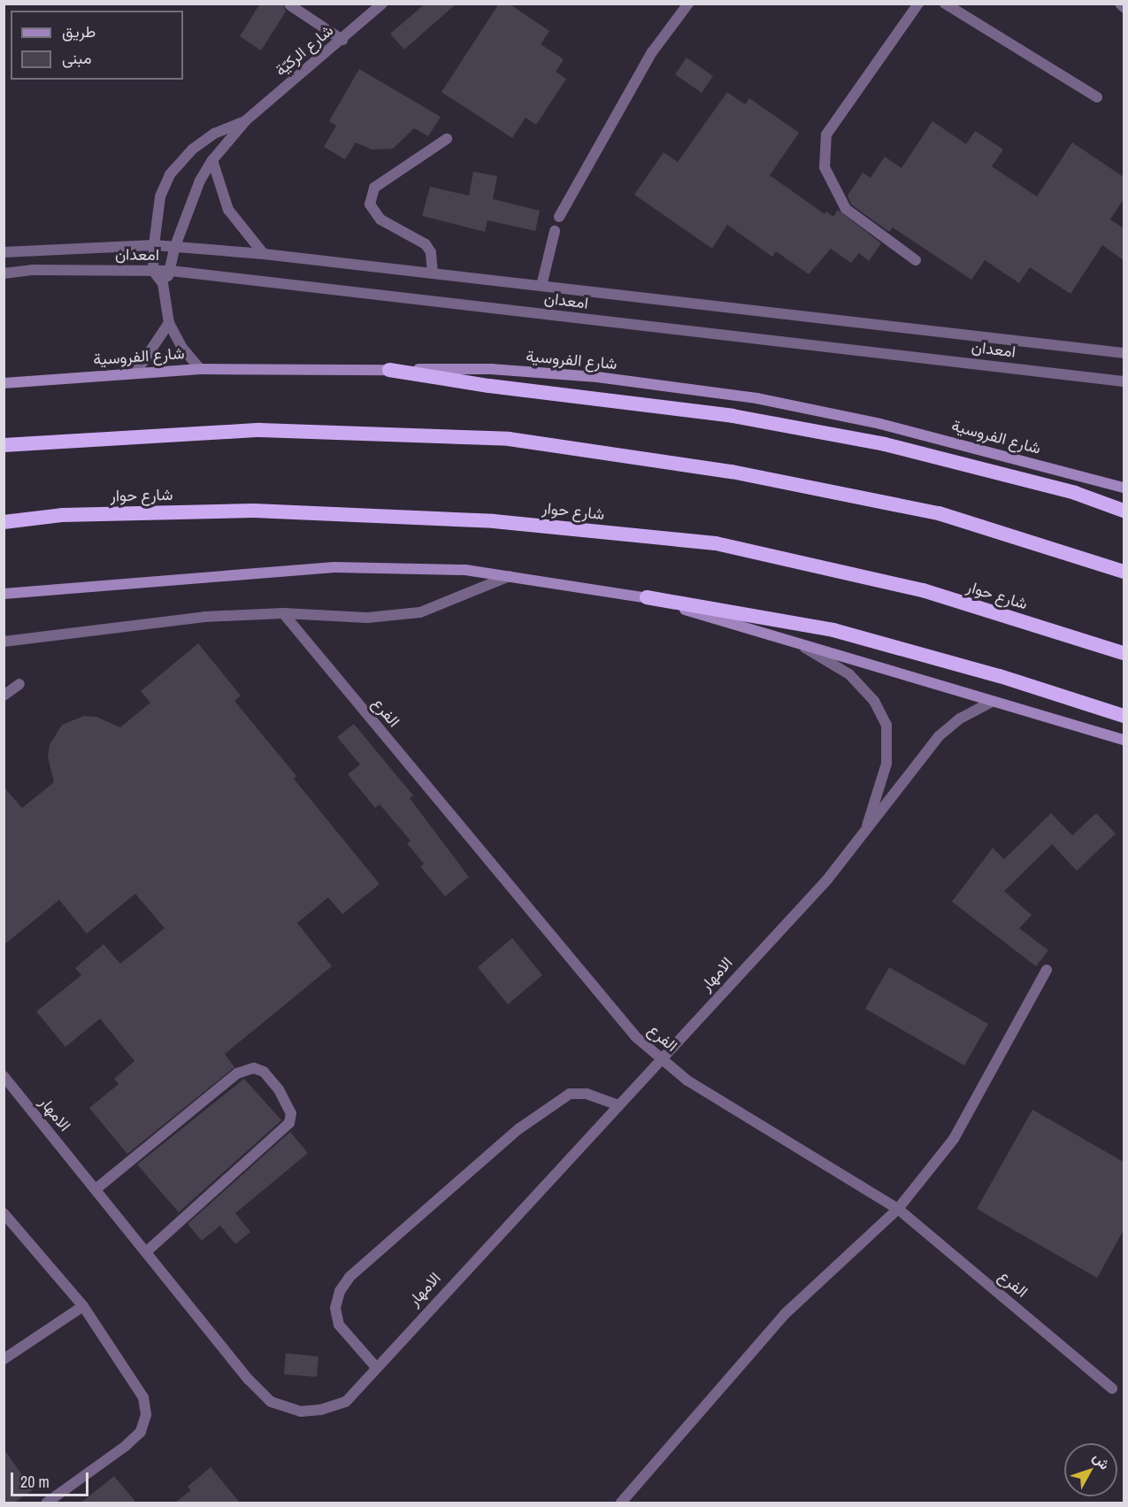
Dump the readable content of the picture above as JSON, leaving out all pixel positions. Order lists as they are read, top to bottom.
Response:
{
  "streets": {
    "highway": ["شارع حوار"],
    "main road": ["شارع الفروسية"],
    "street": [
      "شارع الركيّة",
      "امعدان",
      "الفرع",
      "الامهار"
    ]
  },
  "crossings": [
    ["شارع الركيّة", "امعدان"],
    ["الفرع", "الامهار"]
  ],
  "legend": ["طريق", "مبنى"],
  "scale_bar": "20 m",
  "north": "top right"
}
